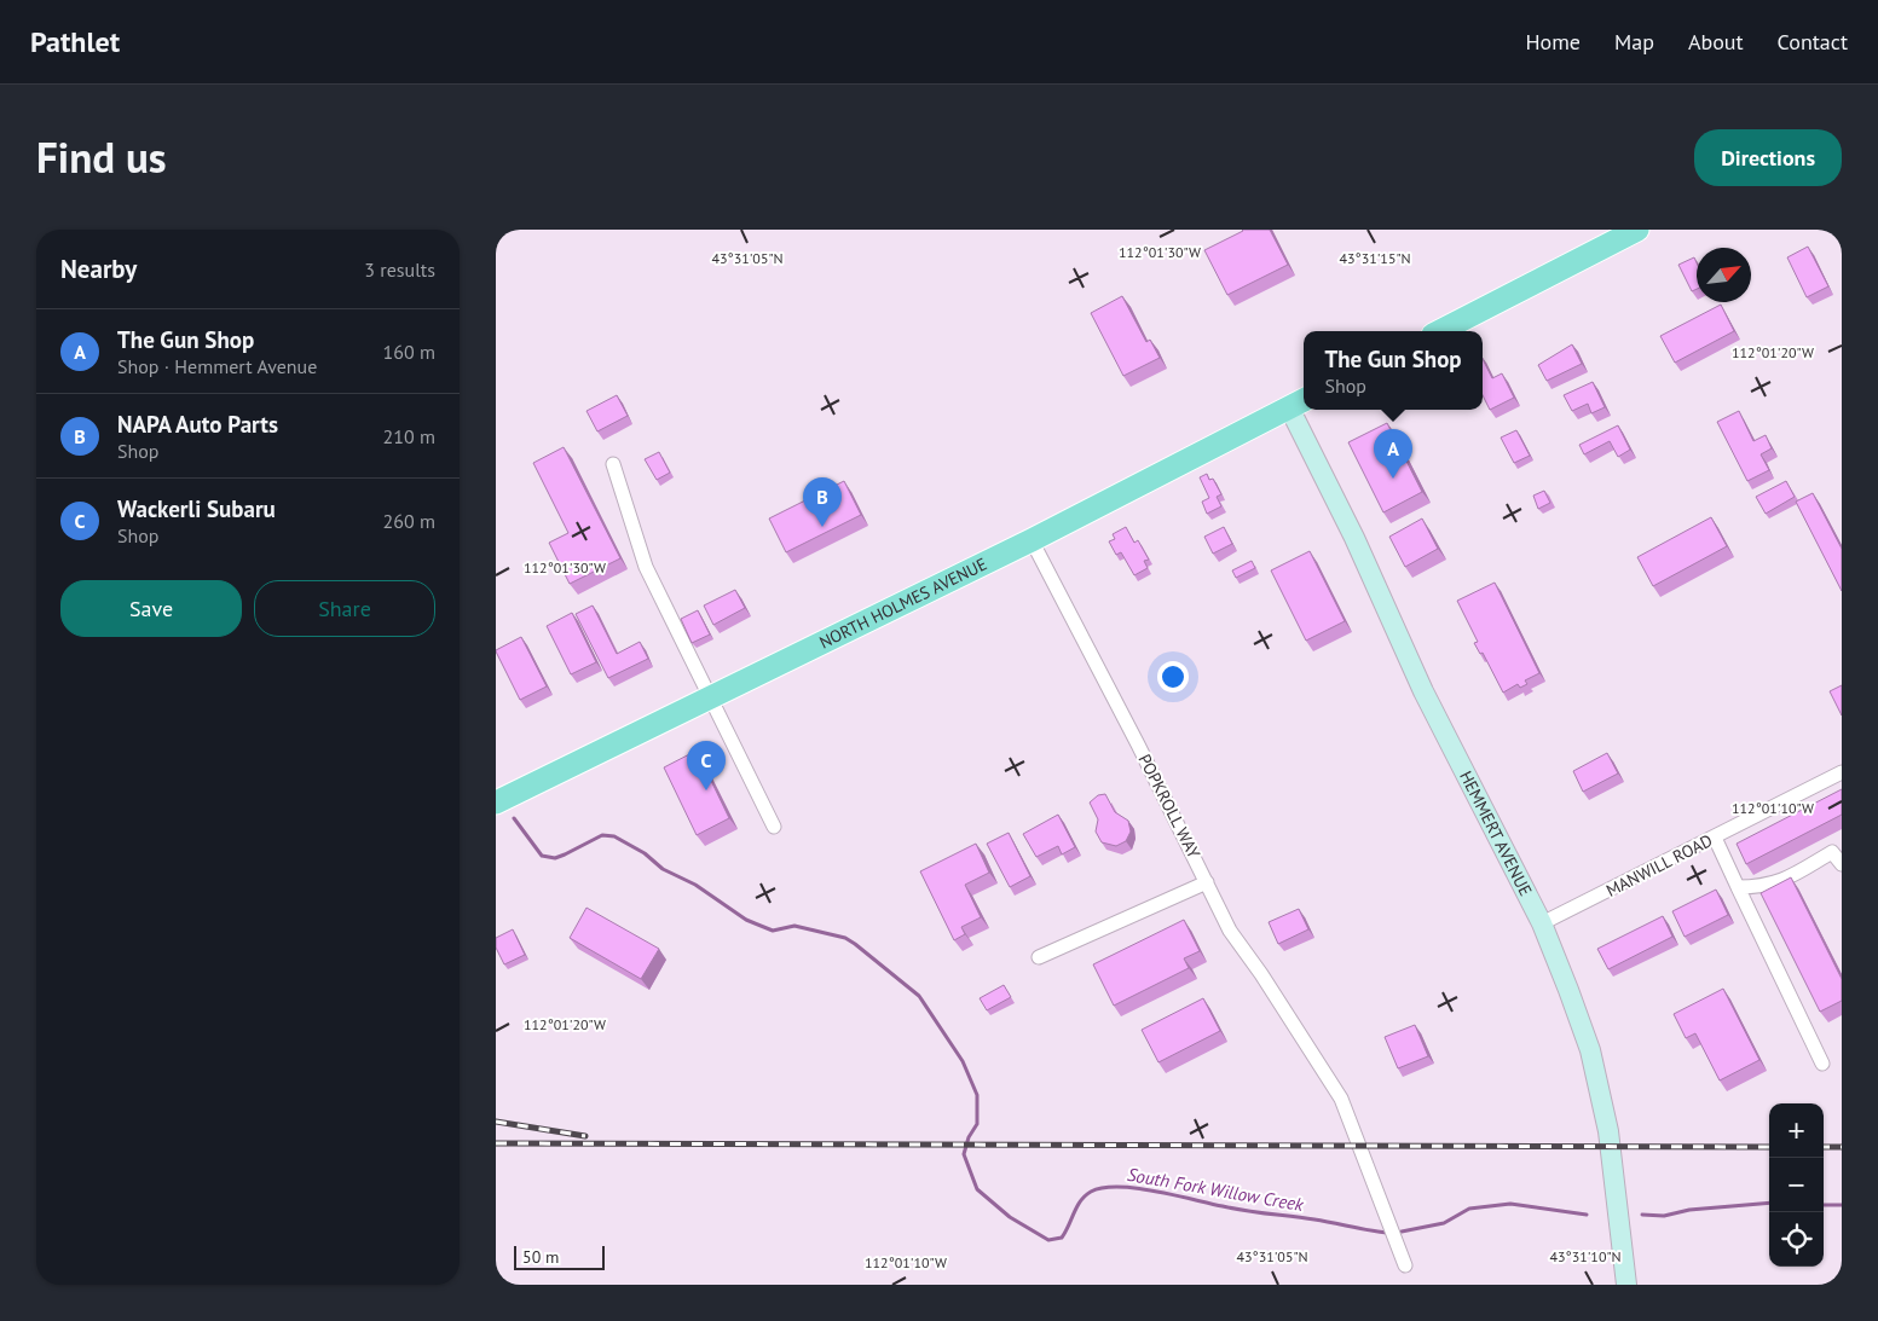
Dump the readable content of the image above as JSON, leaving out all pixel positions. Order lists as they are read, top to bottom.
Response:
{
  "streets": {
    "main road": ["NORTH HOLMES AVENUE"],
    "street": ["POPKROLL WAY", "HEMMERT AVENUE", "MANWILL ROAD"]
  },
  "crossings": [
    ["NORTH HOLMES AVENUE", "POPKROLL WAY"],
    ["NORTH HOLMES AVENUE", "HEMMERT AVENUE"],
    ["HEMMERT AVENUE", "MANWILL ROAD"]
  ],
  "water": ["South Fork Willow Creek"],
  "scale_bar": "50 m",
  "north": "top right",
  "page": {
    "header": "Pathlet",
    "nav": [
      "Home",
      "Map",
      "About",
      "Contact"
    ],
    "title": "Find us",
    "buttons": [
      "Directions",
      ["Save", "Share"]
    ],
    "heading": ["Nearby", "3 results"],
    "list": [
      {
        "mark": "A",
        "name": "The Gun Shop",
        "note": "Shop · Hemmert Avenue",
        "value": "160 m"
      },
      {
        "mark": "B",
        "name": "NAPA Auto Parts",
        "note": "Shop",
        "value": "210 m"
      },
      {
        "mark": "C",
        "name": "Wackerli Subaru",
        "note": "Shop",
        "value": "260 m"
      }
    ],
    "popup": ["The Gun Shop", "Shop"],
    "pins": ["A", "B", "C"],
    "map_buttons": ["+", "−"],
    "scale": "50 m"
  },
  "coordinates": [
    "112°01'30\"W",
    "43°31'05\"N",
    "43°31'15\"N",
    "112°01'20\"W",
    "112°01'10\"W",
    "43°31'10\"N"
  ]
}
